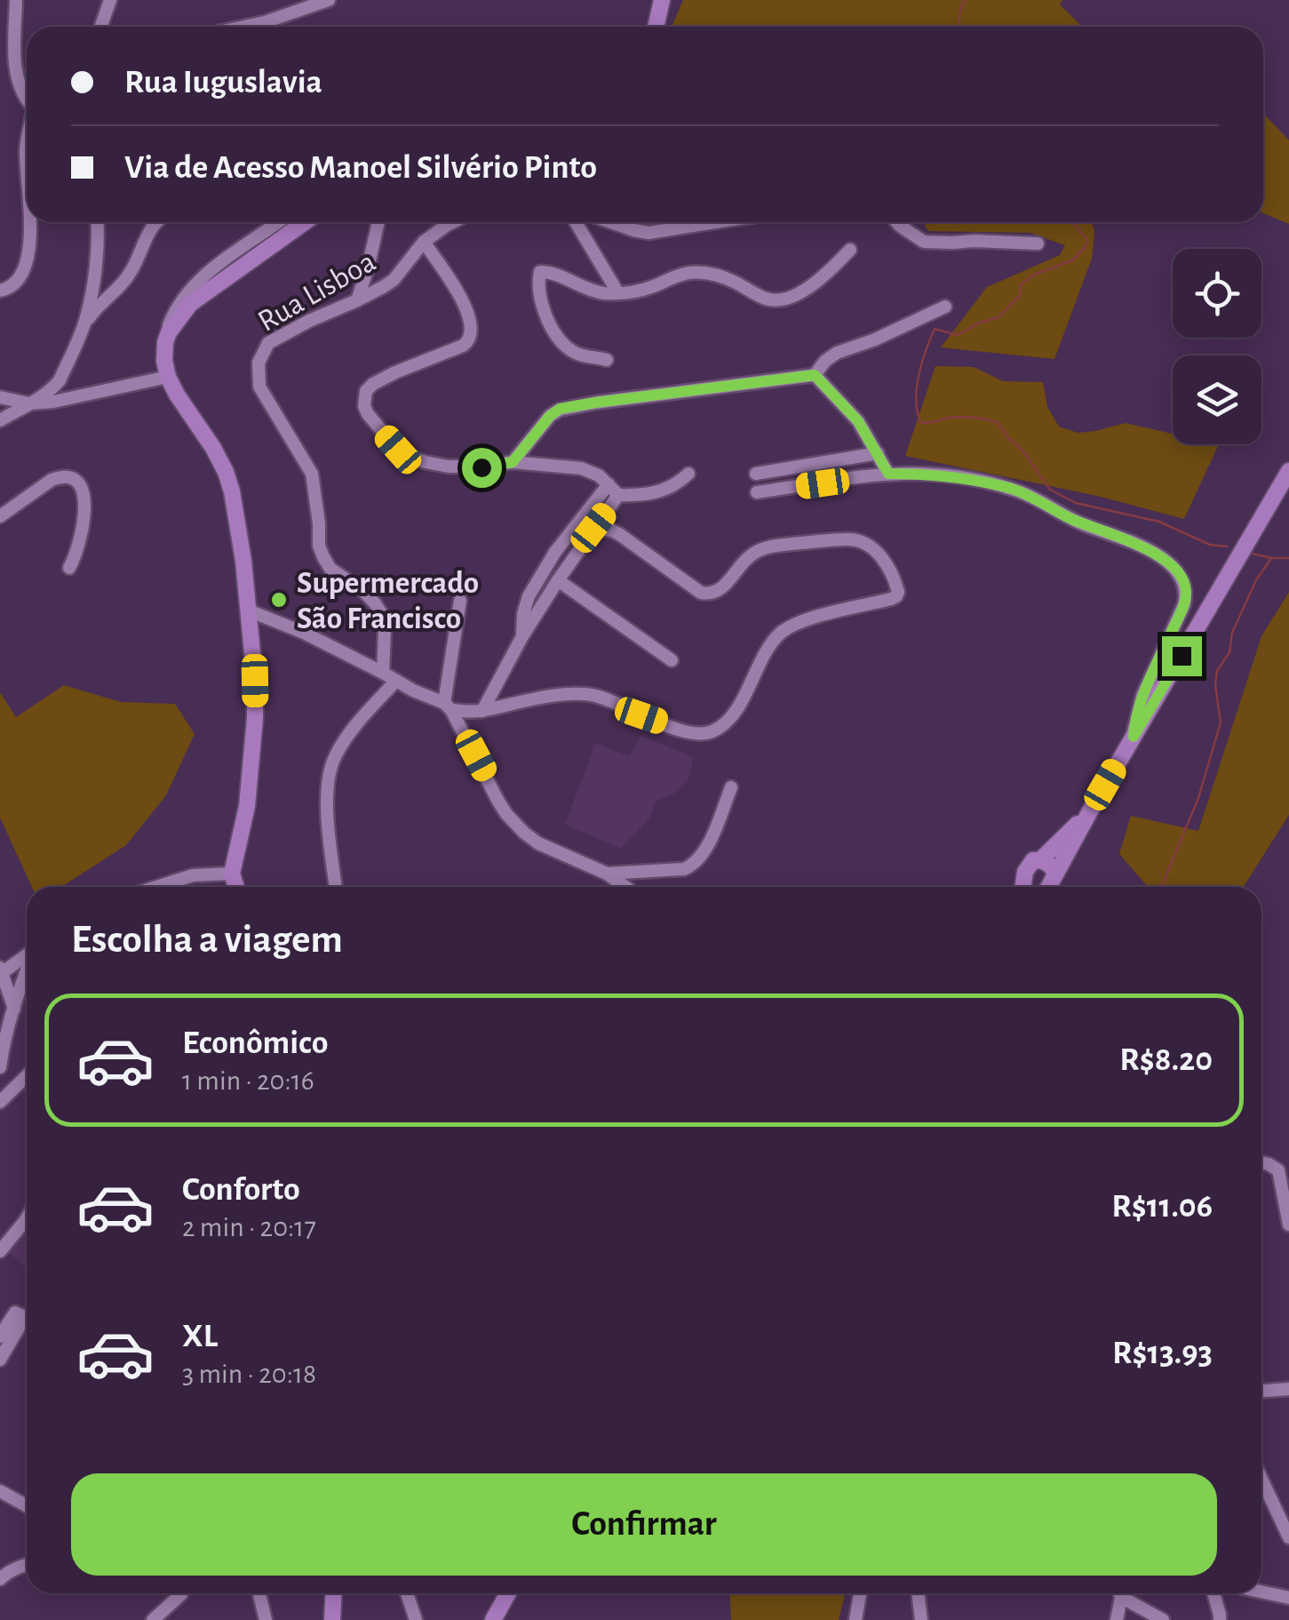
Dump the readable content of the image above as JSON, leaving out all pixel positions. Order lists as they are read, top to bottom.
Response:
{
  "streets": {
    "street": ["Rua Lisboa"]
  },
  "places": ["Supermercado São Francisco"],
  "page": {
    "banner": ["Rua Iuguslavia", "Via de Acesso Manoel Silvério Pinto"],
    "heading": "Escolha a viagem",
    "list": [
      {
        "name": "Econômico",
        "note": "1 min · 20:16",
        "value": "R$8.20"
      },
      {
        "name": "Conforto",
        "note": "2 min · 20:17",
        "value": "R$11.06"
      },
      {
        "name": "XL",
        "note": "3 min · 20:18",
        "value": "R$13.93"
      }
    ],
    "buttons": "Confirmar"
  }
}
